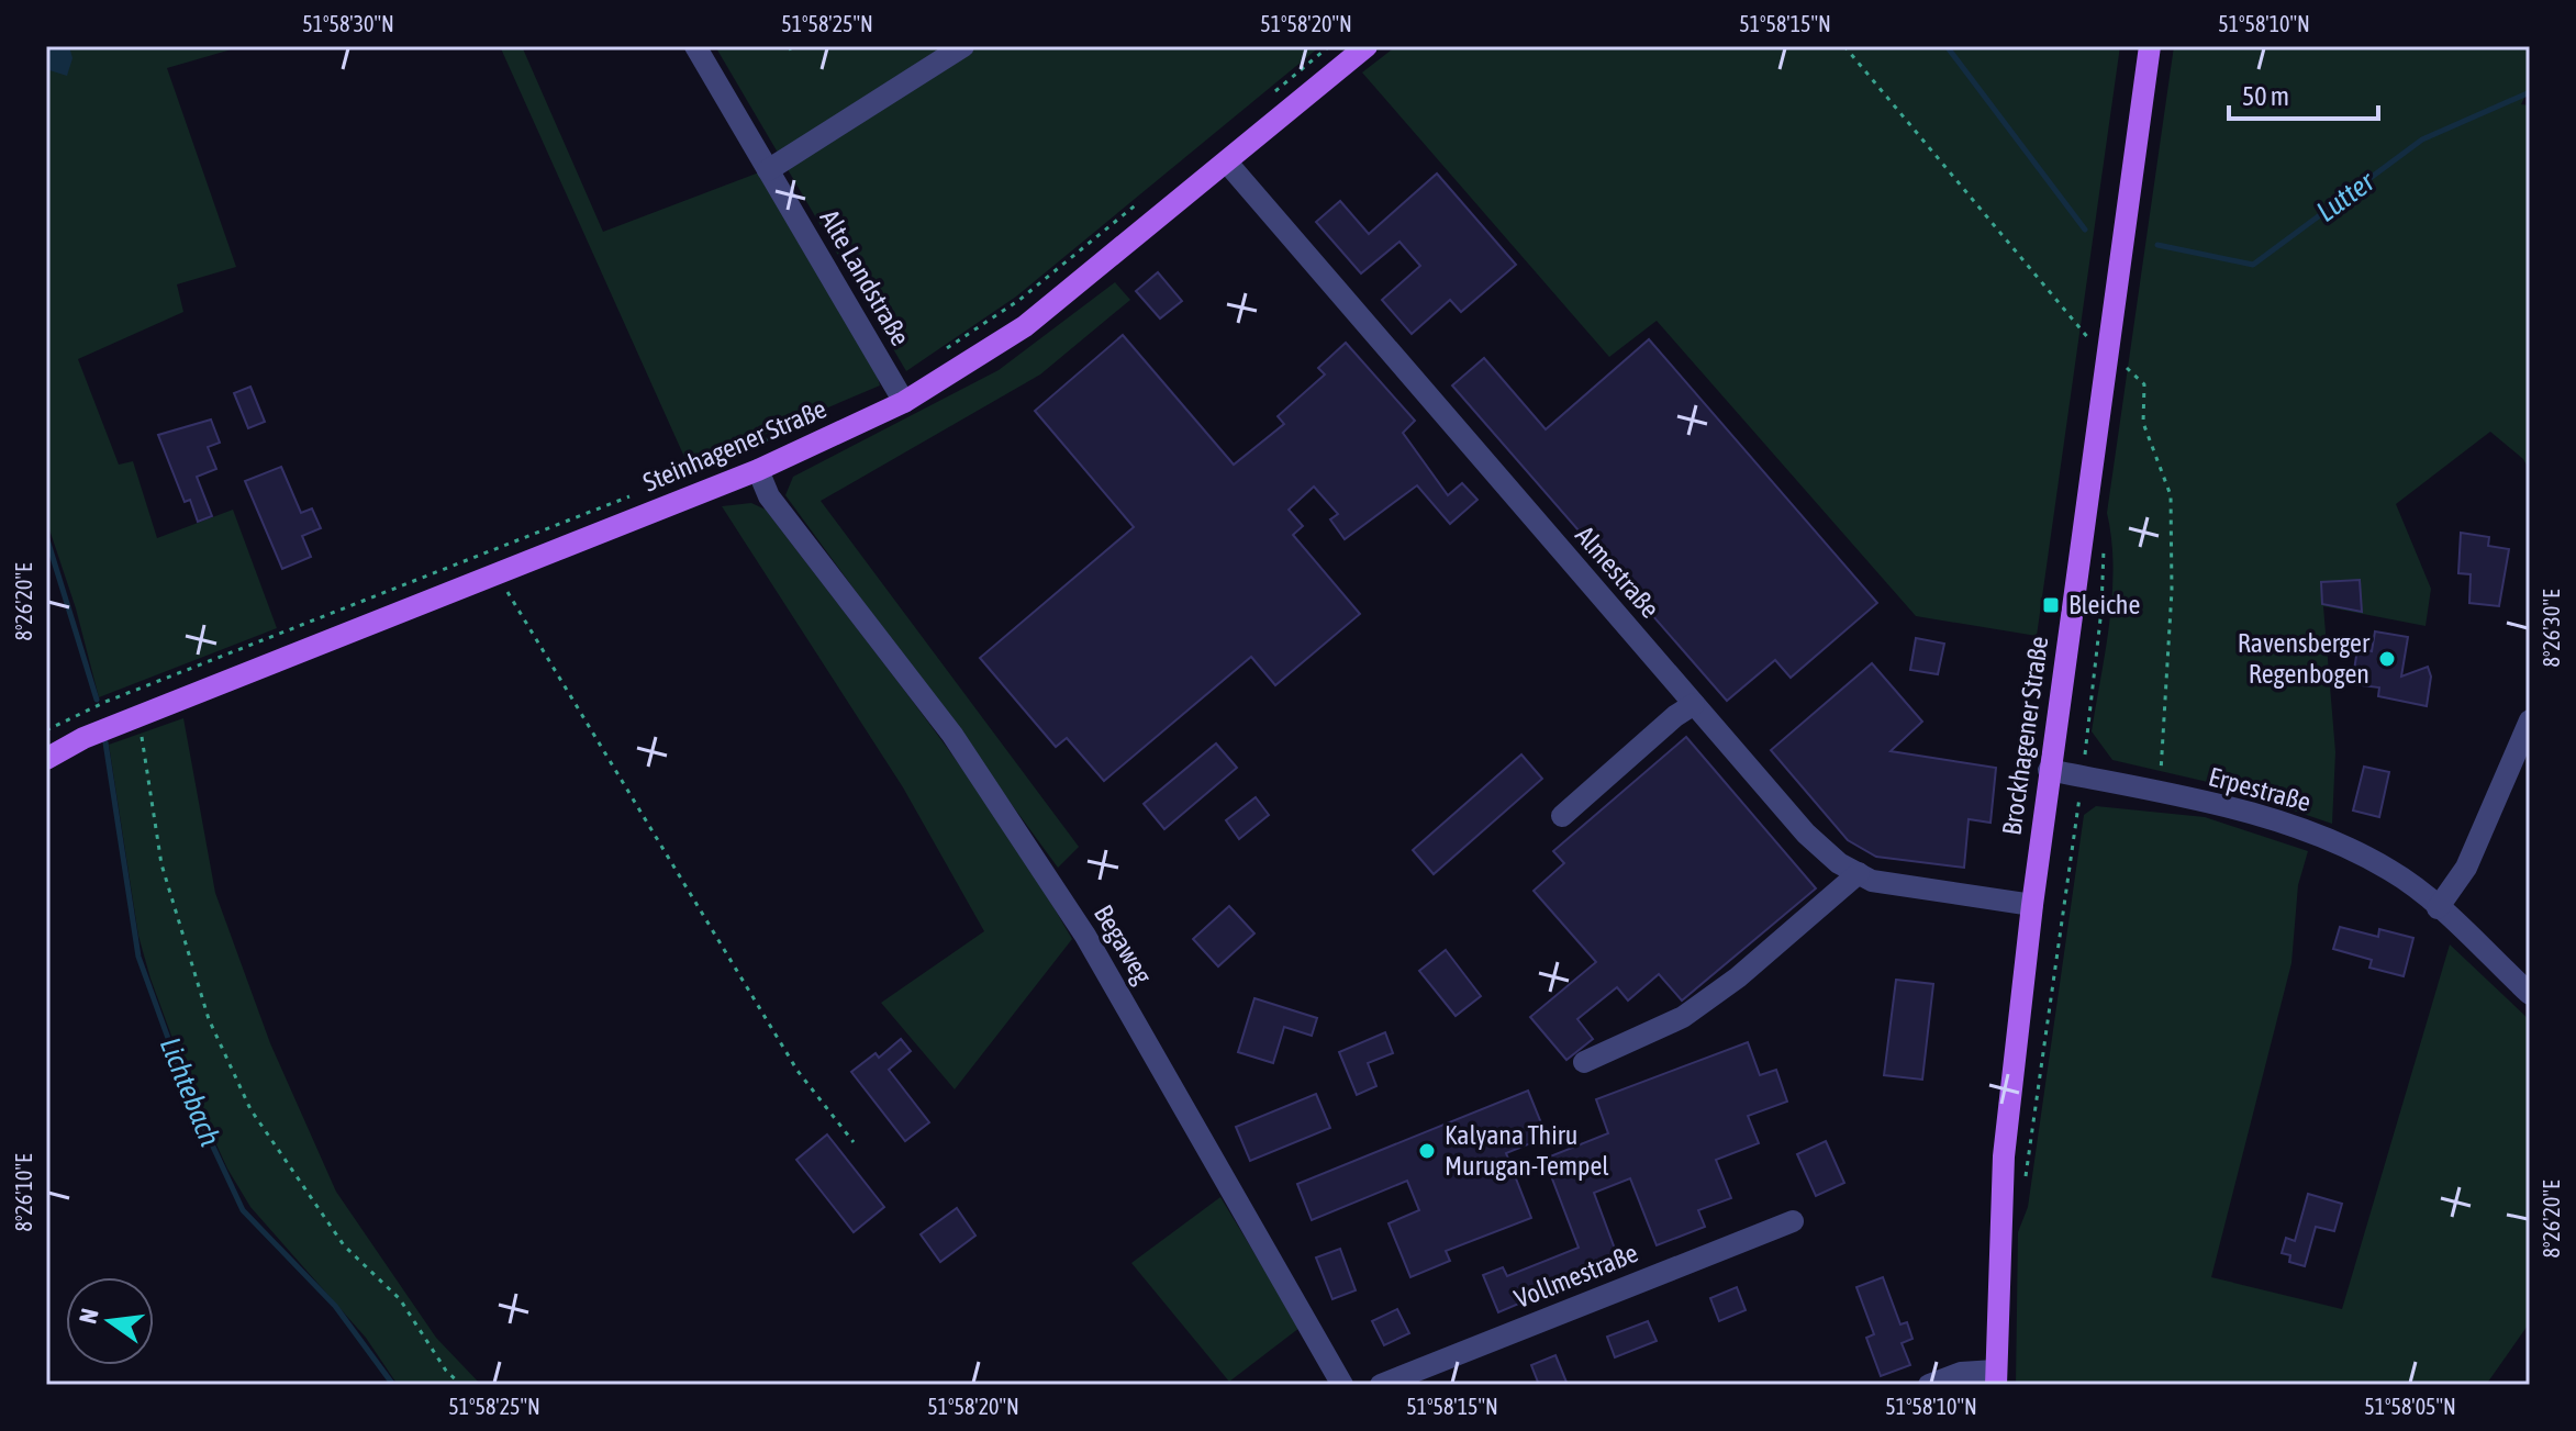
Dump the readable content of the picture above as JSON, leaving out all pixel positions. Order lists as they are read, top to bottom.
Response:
{
  "streets": {
    "main road": ["Steinhagener Straße", "Brockhagener Straße"],
    "street": [
      "Alte Landstraße",
      "Almestraße",
      "Erpestraße",
      "Begaweg",
      "Vollmestraße"
    ]
  },
  "crossings": [
    ["Alte Landstraße", "Steinhagener Straße"],
    ["Steinhagener Straße", "Almestraße"],
    ["Steinhagener Straße", "Begaweg"],
    ["Almestraße", "Brockhagener Straße"],
    ["Brockhagener Straße", "Erpestraße"]
  ],
  "water": ["Lutter", "Lichtebach"],
  "places": {
    "transit": ["Bleiche"],
    "other": ["Ravensberger Regenbogen", "Kalyana Thiru Murugan-Tempel"]
  },
  "scale_bar": "50 m",
  "north": "left",
  "coordinates": [
    "51°58'30\"N",
    "51°58'25\"N",
    "51°58'20\"N",
    "51°58'15\"N",
    "51°58'10\"N",
    "8°26'20\"E",
    "8°26'30\"E",
    "8°26'10\"E",
    "51°58'05\"N"
  ]
}
